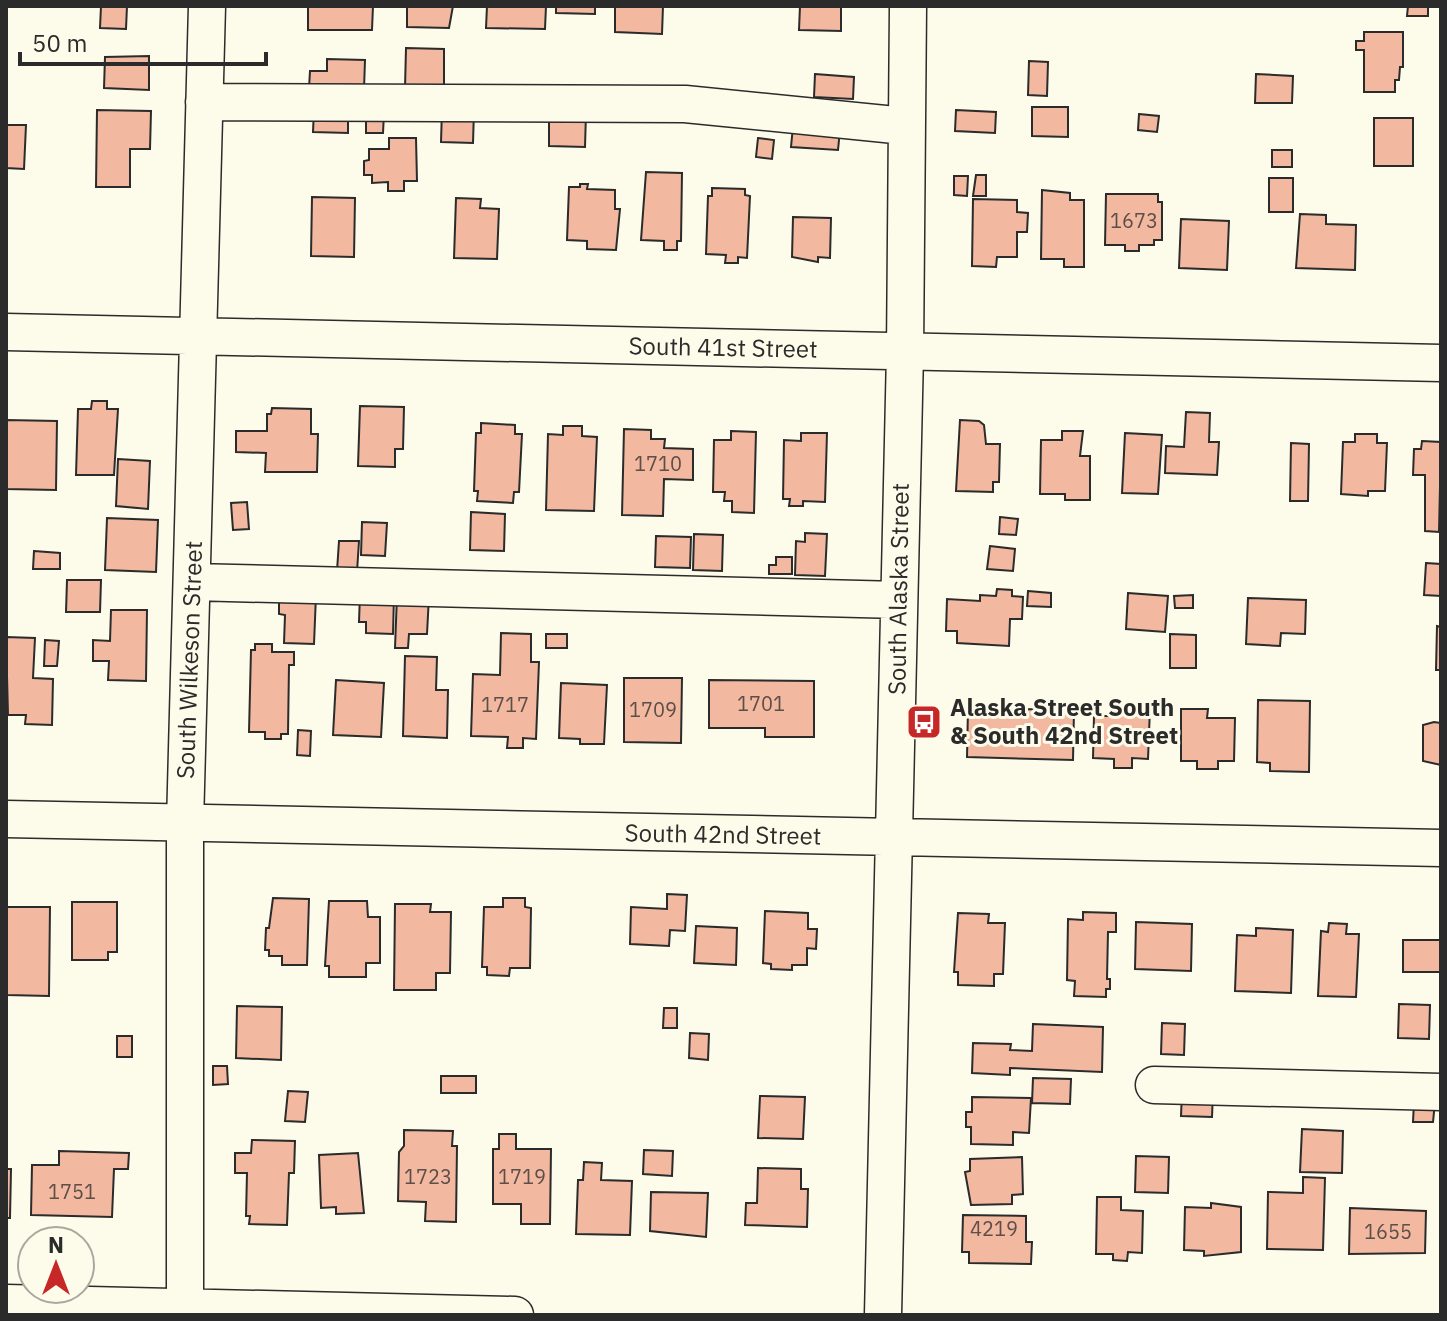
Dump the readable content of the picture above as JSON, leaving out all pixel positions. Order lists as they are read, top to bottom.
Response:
{
  "streets": {
    "street": [
      "South 41st Street",
      "South Alaska Street",
      "South Wilkeson Street",
      "South 42nd Street"
    ]
  },
  "crossings": [
    ["South 41st Street", "South Alaska Street"],
    ["South 41st Street", "South Wilkeson Street"],
    ["South Alaska Street", "South 42nd Street"],
    ["South Wilkeson Street", "South 42nd Street"]
  ],
  "places": {
    "bus stop": ["Alaska Street South & South 42nd Street"]
  },
  "house_numbers": [
    "1673",
    "1710",
    "1701",
    "1717",
    "1709",
    "1723",
    "1719",
    "1751",
    "4219",
    "1655"
  ],
  "scale_bar": "50 m",
  "north": "top"
}
